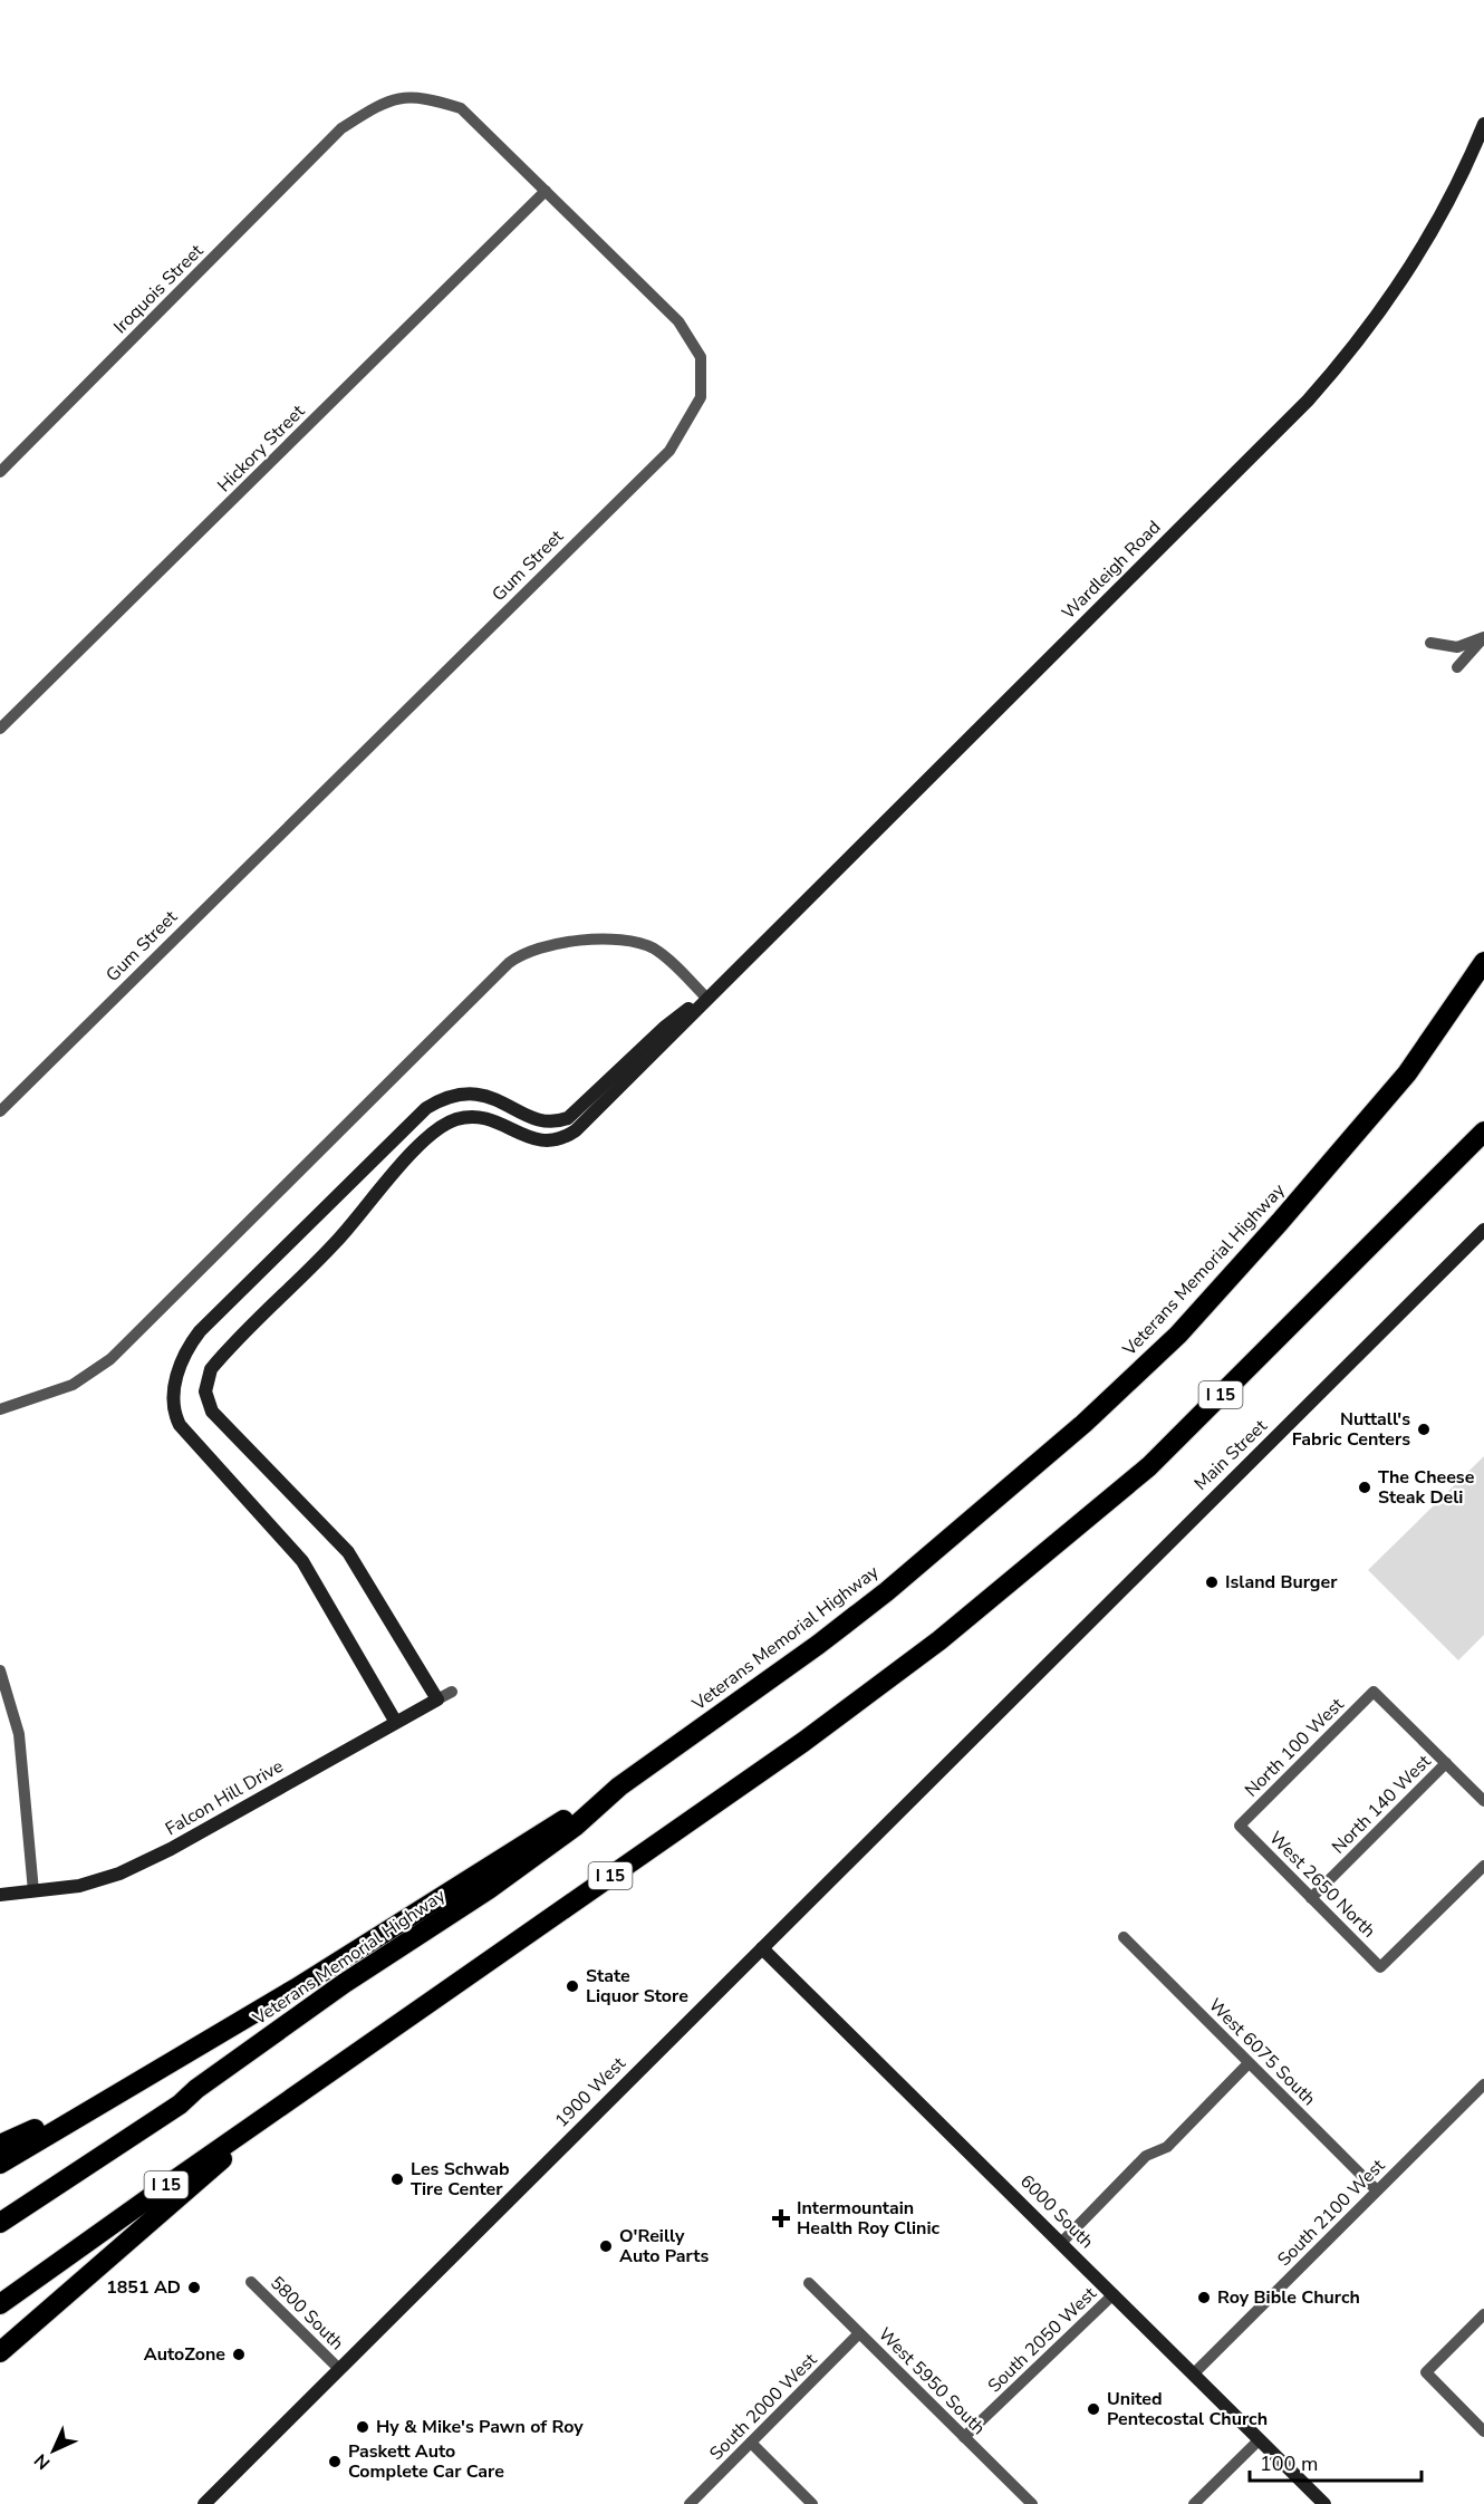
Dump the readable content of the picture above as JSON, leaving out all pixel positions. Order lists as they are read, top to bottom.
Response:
{
  "streets": {
    "highway": ["Veterans Memorial Highway", "I 15"],
    "main road": [
      "Wardleigh Road",
      "Main Street",
      "Falcon Hill Drive",
      "1900 West",
      "6000 South"
    ],
    "street": [
      "Iroquois Street",
      "Hickory Street",
      "Gum Street",
      "North 100 West",
      "North 140 West",
      "West 2650 North",
      "West 6075 South",
      "South 2100 West",
      "5800 South",
      "South 2050 West",
      "West 5950 South",
      "South 2000 West"
    ]
  },
  "crossings": [
    ["Iroquois Street", "Gum Street"],
    ["Hickory Street", "Gum Street"],
    ["Main Street", "1900 West"],
    ["North 100 West", "North 140 West"],
    ["North 100 West", "West 2650 North"],
    ["North 140 West", "West 2650 North"],
    ["West 6075 South", "South 2100 West"],
    ["1900 West", "6000 South"],
    ["1900 West", "5800 South"],
    ["6000 South", "South 2100 West"],
    ["6000 South", "South 2050 West"],
    ["South 2050 West", "West 5950 South"],
    ["West 5950 South", "South 2000 West"]
  ],
  "places": {
    "other": [
      "Nuttall's Fabric Centers",
      "The Cheese Steak Deli",
      "Island Burger",
      "State Liquor Store",
      "Les Schwab Tire Center",
      "O'Reilly Auto Parts",
      "1851 AD",
      "Roy Bible Church",
      "AutoZone",
      "United Pentecostal Church",
      "Hy & Mike's Pawn of Roy",
      "Paskett Auto Complete Car Care"
    ],
    "health": ["Intermountain Health Roy Clinic"]
  },
  "scale_bar": "100 m",
  "north": "bottom left"
}
